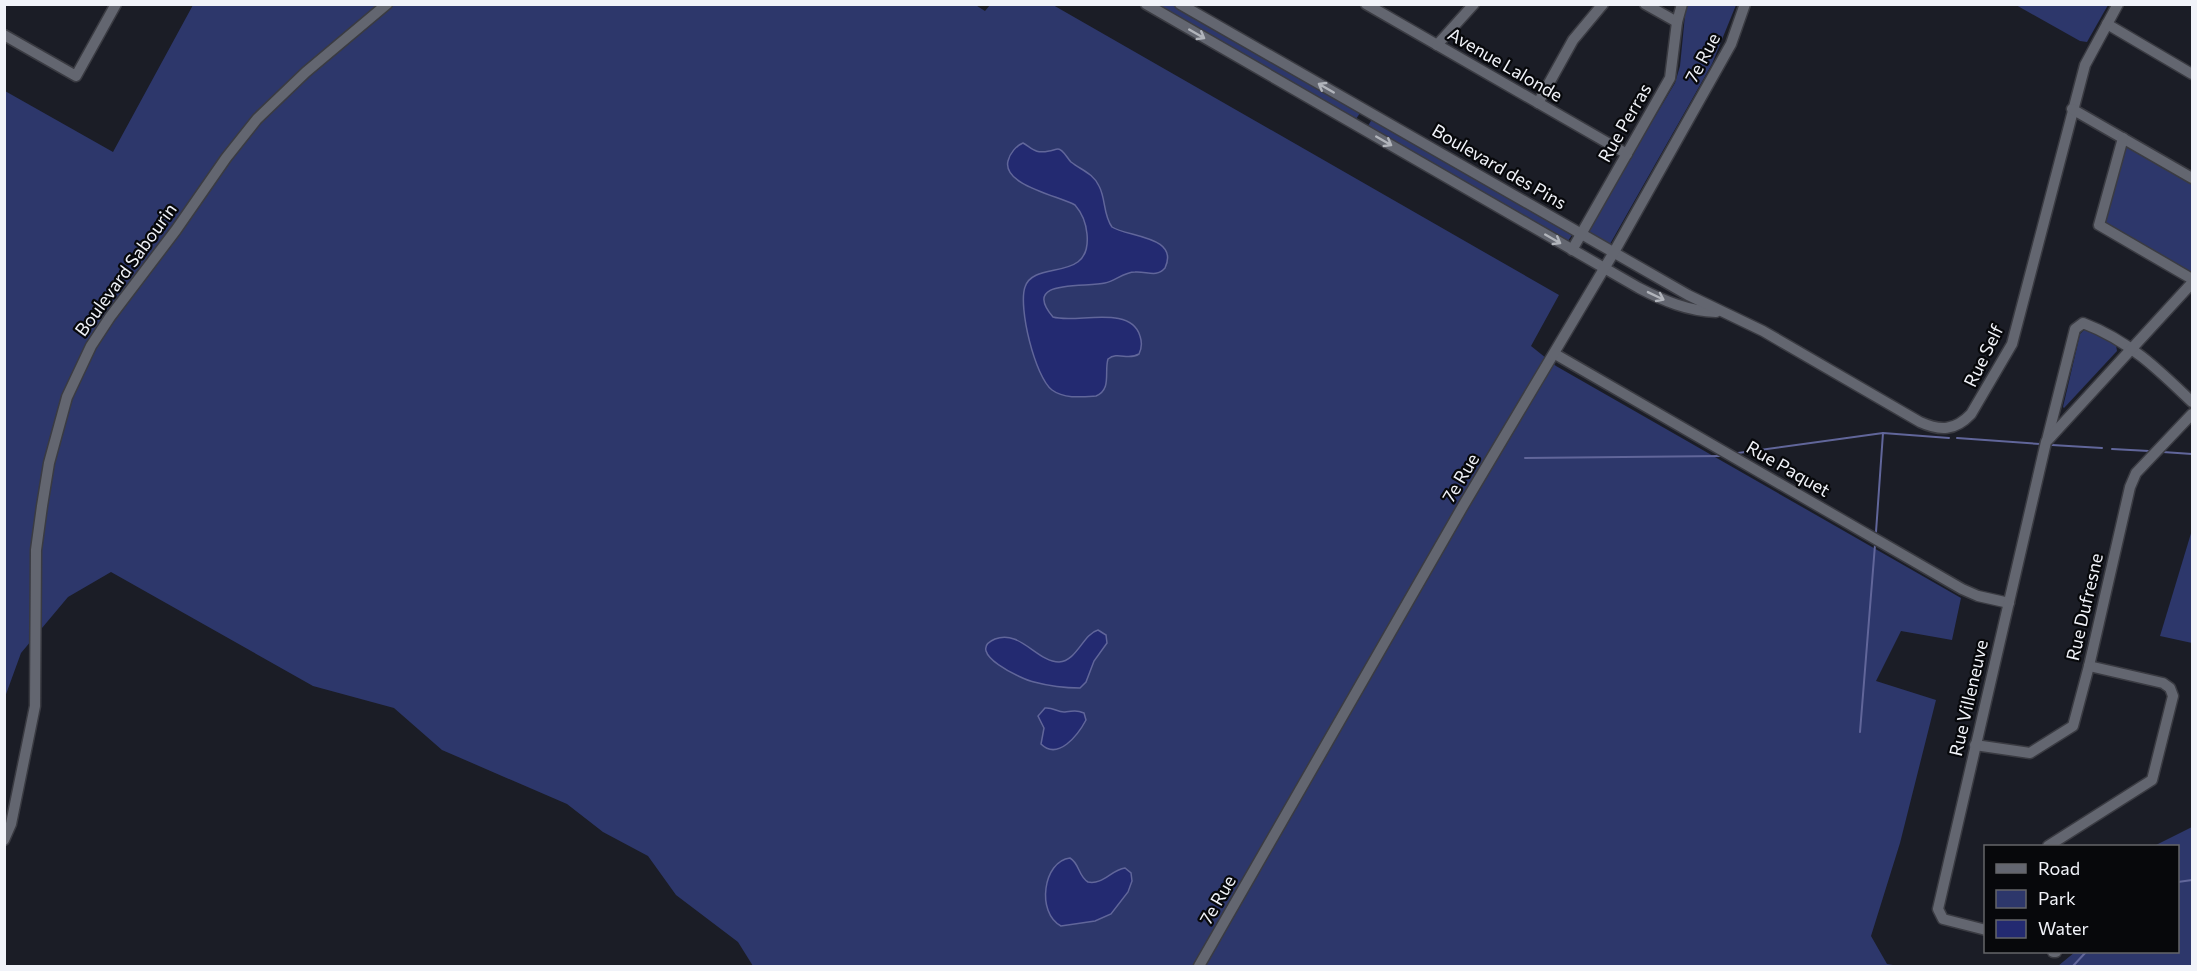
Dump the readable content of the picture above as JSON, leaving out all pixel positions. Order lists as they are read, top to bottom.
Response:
{
  "streets": {
    "street": [
      "7e Rue",
      "Avenue Lalonde",
      "Rue Perras",
      "Boulevard des Pins",
      "Boulevard Sabourin",
      "Rue Self",
      "Rue Paquet",
      "Rue Dufresne",
      "Rue Villeneuve"
    ]
  },
  "crossings": [
    ["7e Rue", "Boulevard des Pins"],
    ["7e Rue", "Rue Self"],
    ["7e Rue", "Rue Paquet"],
    ["Avenue Lalonde", "Rue Perras"],
    ["Rue Perras", "Boulevard des Pins"],
    ["Boulevard des Pins", "Rue Self"],
    ["Rue Paquet", "Rue Villeneuve"],
    ["Rue Dufresne", "Rue Villeneuve"]
  ],
  "legend": ["Road", "Park", "Water"]
}
